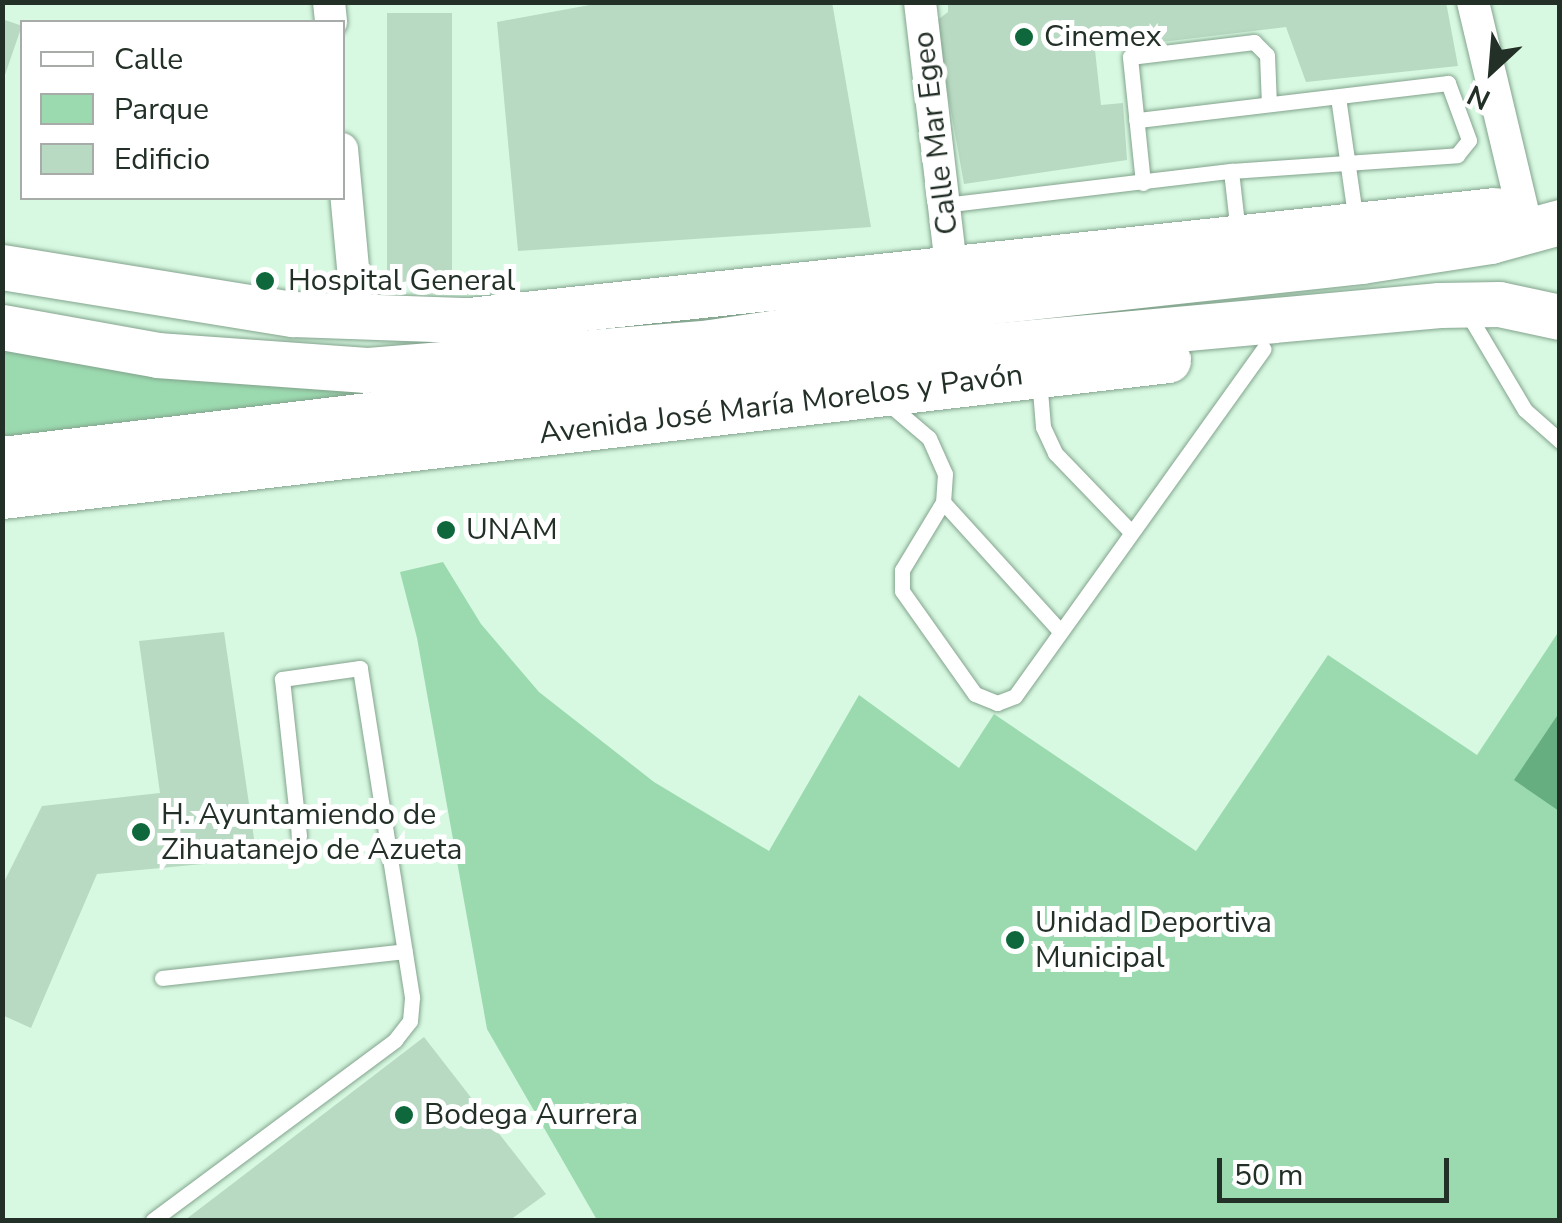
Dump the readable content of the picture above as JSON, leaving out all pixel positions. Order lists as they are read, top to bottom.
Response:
{
  "streets": {
    "main road": ["Avenida José María Morelos y Pavón"],
    "street": ["Calle Mar Egeo"]
  },
  "places": [
    "Cinemex",
    "Hospital General",
    "UNAM",
    "H. Ayuntamiendo de Zihuatanejo de Azueta",
    "Unidad Deportiva Municipal",
    "Bodega Aurrera"
  ],
  "legend": ["Calle", "Parque", "Edificio"],
  "scale_bar": "50 m",
  "north": "bottom left"
}
